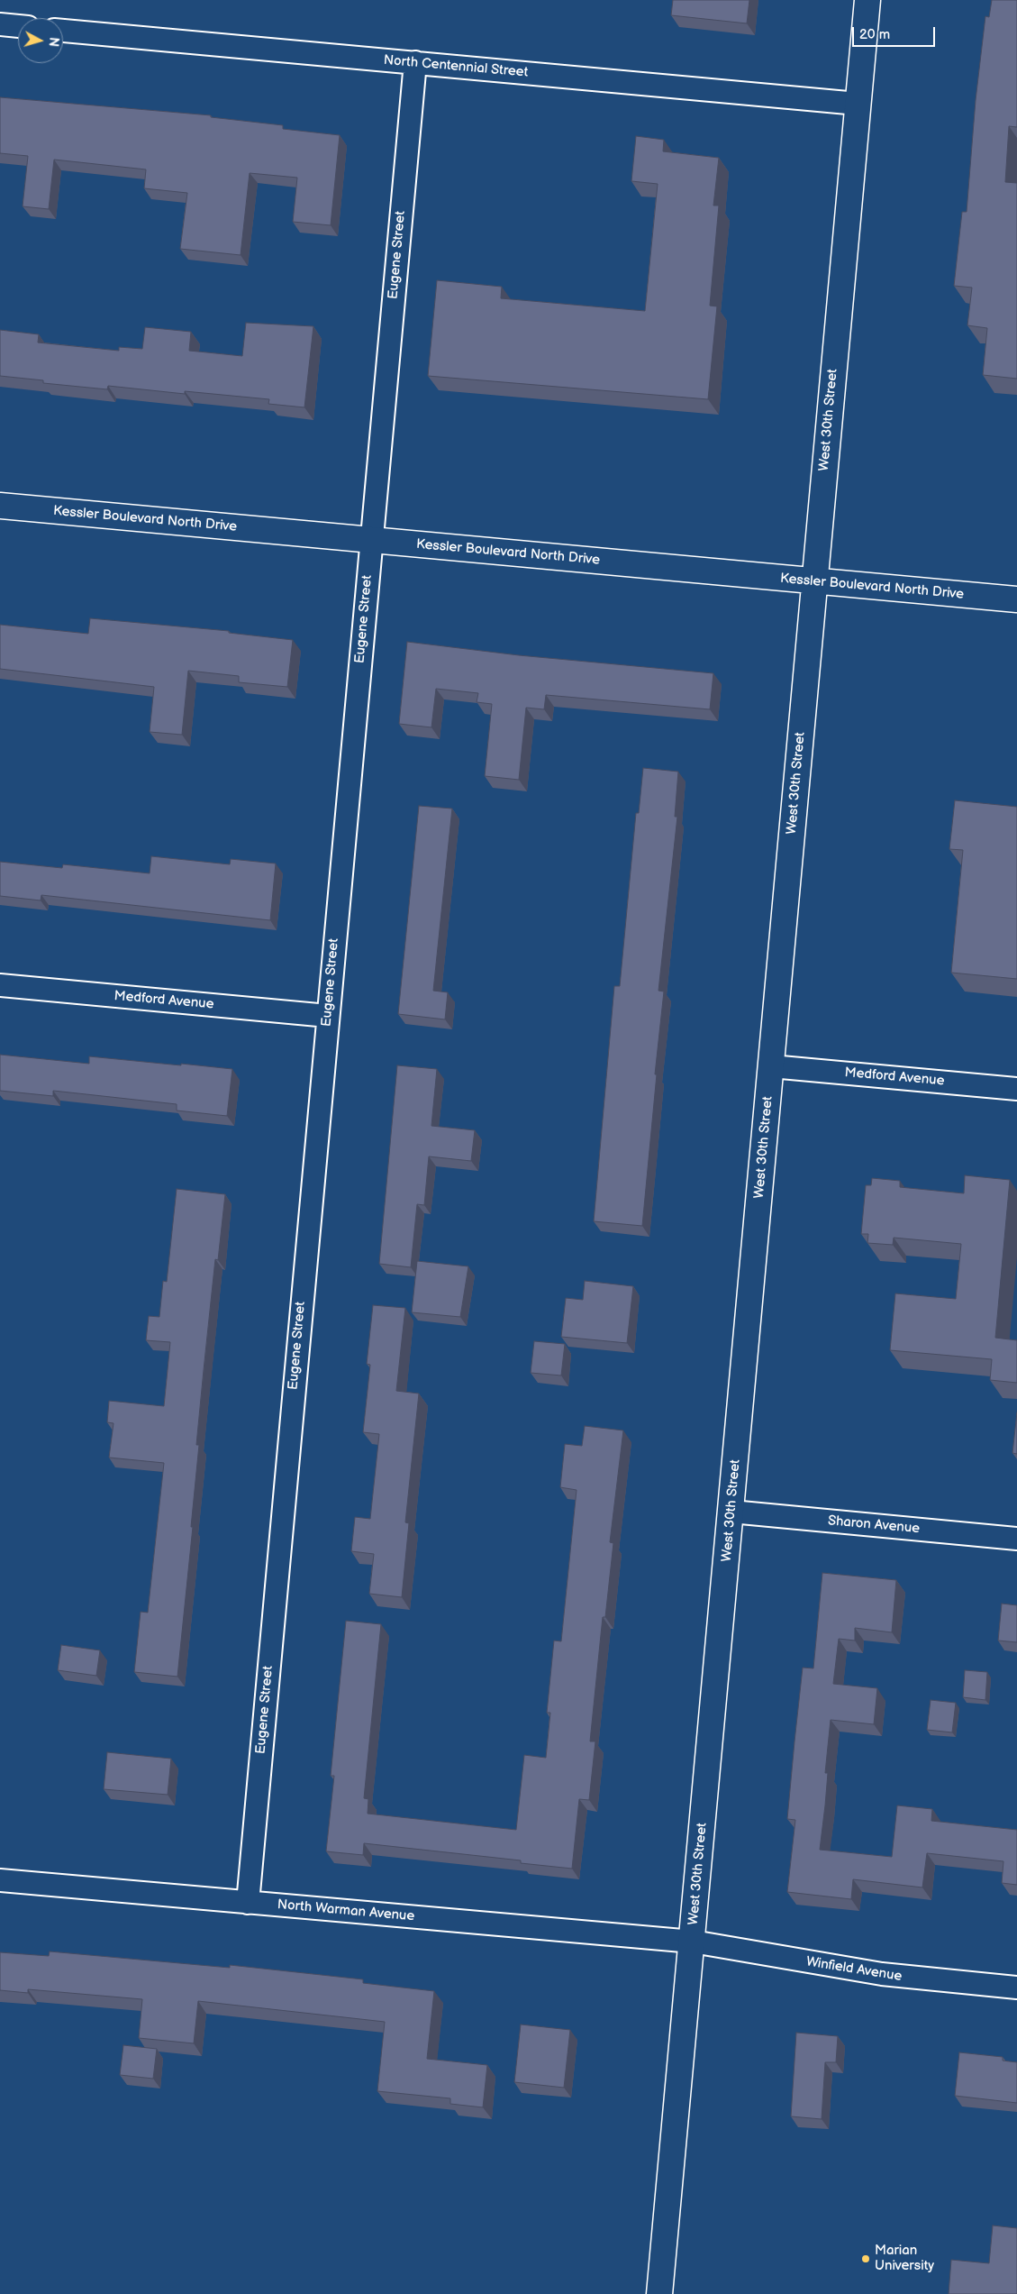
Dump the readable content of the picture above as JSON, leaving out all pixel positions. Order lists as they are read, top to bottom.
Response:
{
  "streets": {
    "main road": ["West 30th Street", "Kessler Boulevard North Drive"],
    "street": [
      "North Centennial Street",
      "Eugene Street",
      "Medford Avenue",
      "Sharon Avenue",
      "North Warman Avenue",
      "Winfield Avenue"
    ]
  },
  "crossings": [
    ["North Centennial Street", "Eugene Street"],
    ["North Centennial Street", "West 30th Street"],
    ["Eugene Street", "Kessler Boulevard North Drive"],
    ["Eugene Street", "Medford Avenue"],
    ["Eugene Street", "North Warman Avenue"],
    ["West 30th Street", "Kessler Boulevard North Drive"],
    ["West 30th Street", "Medford Avenue"],
    ["West 30th Street", "Sharon Avenue"],
    ["West 30th Street", "North Warman Avenue"],
    ["West 30th Street", "Winfield Avenue"],
    ["North Warman Avenue", "Winfield Avenue"]
  ],
  "places": ["Marian University"],
  "scale_bar": "20 m",
  "north": "right"
}
